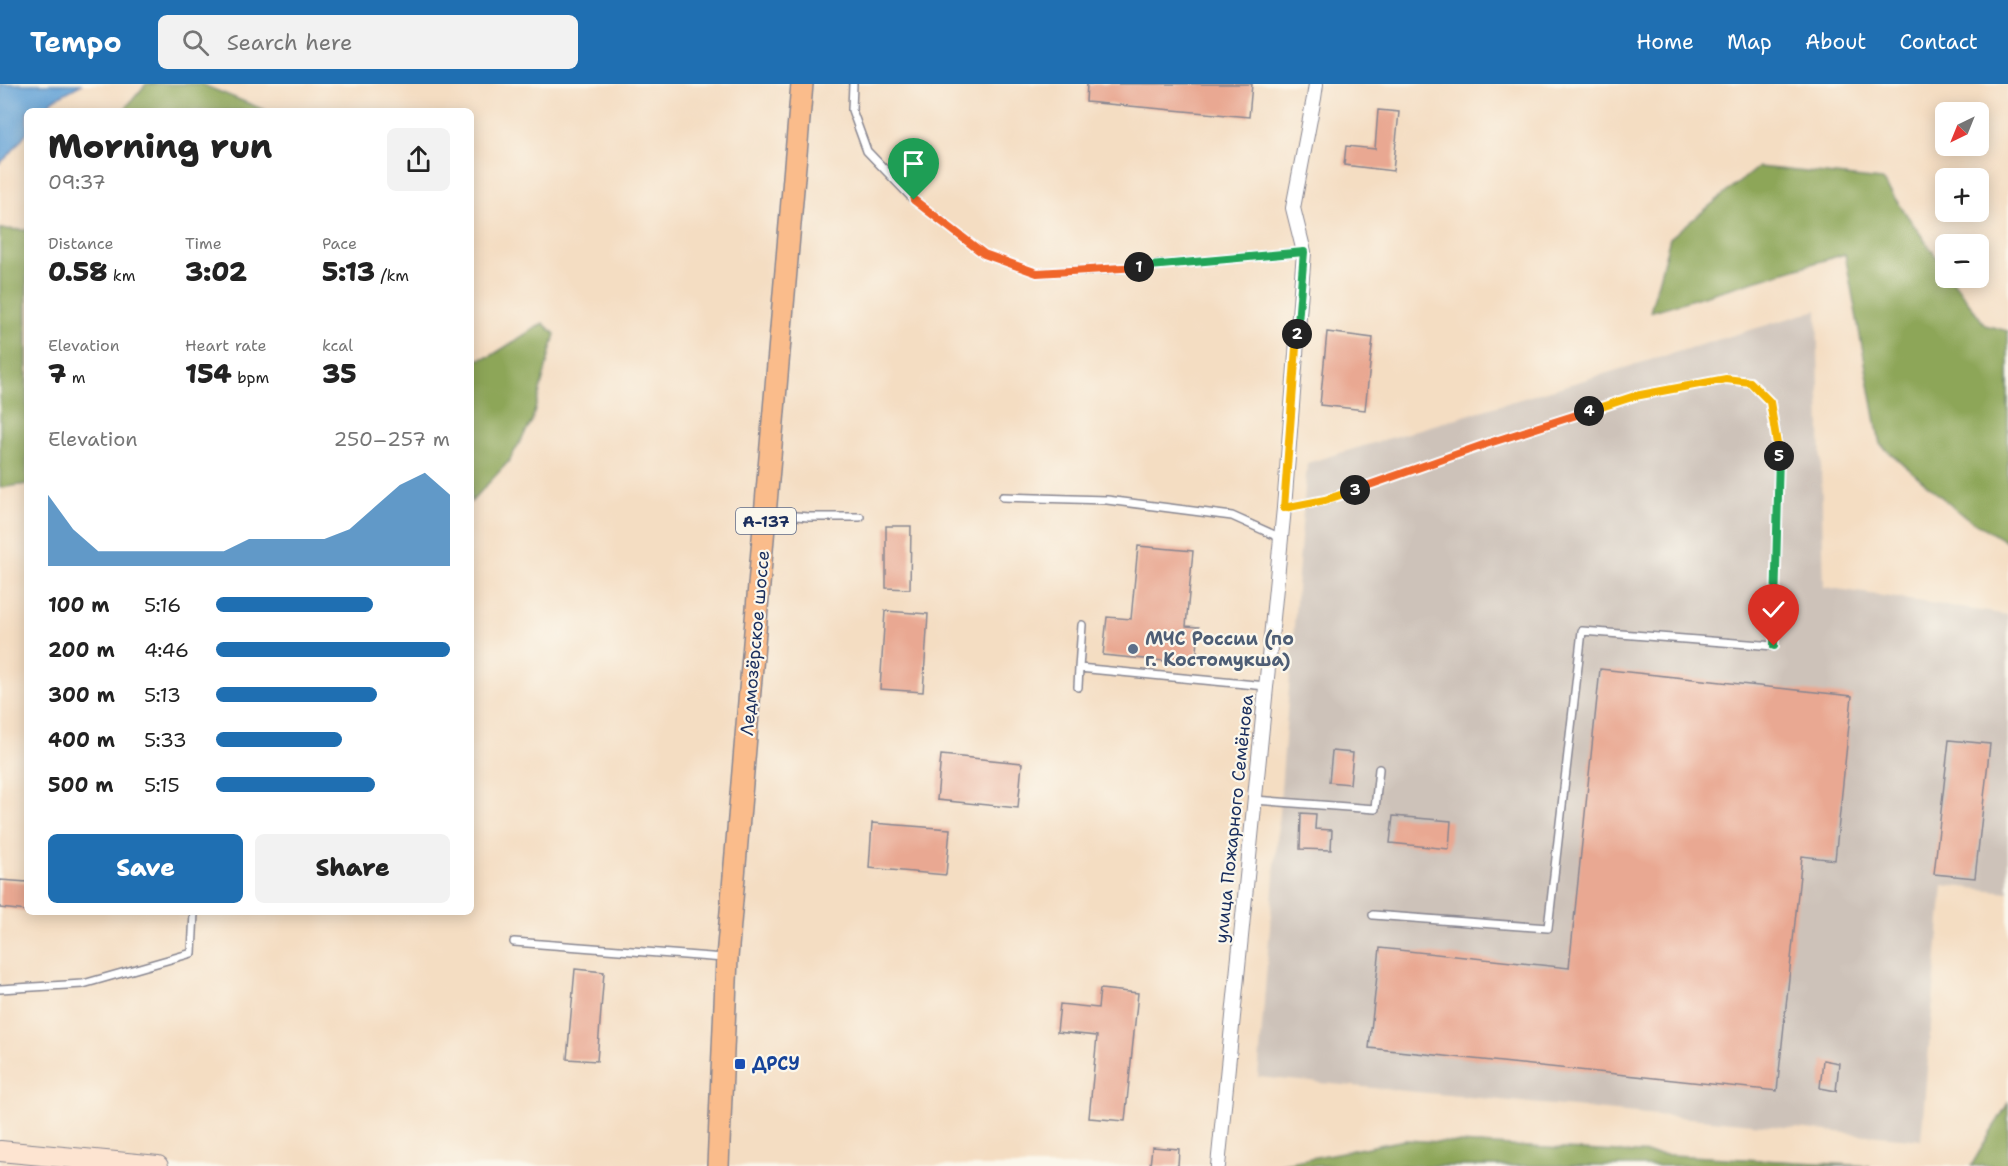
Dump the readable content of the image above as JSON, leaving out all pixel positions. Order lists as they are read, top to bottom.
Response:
{
  "streets": {
    "main road": ["А-137", "Ледмозёрское шоссе"],
    "street": ["улица Пожарного Семёнова"]
  },
  "places": {
    "other": ["МЧС России (по г. Костомукша)"],
    "transit": ["ДРСУ"]
  },
  "north": "bottom left",
  "page": {
    "header": "Tempo",
    "search": "Search here",
    "nav": [
      "Home",
      "Map",
      "About",
      "Contact"
    ],
    "map_buttons": ["+", "−"],
    "heading": ["Morning run", "09:37"],
    "stats": [
      ["Distance", "0.58 km"],
      ["Time", "3:02"],
      ["Pace", "5:13 /km"],
      ["Elevation", "7 m"],
      ["Heart rate", "154 bpm"],
      ["kcal", "35"]
    ],
    "pins": [
      "1",
      "2",
      "4",
      "5",
      "3"
    ],
    "chart": ["Elevation", "250–257 m"],
    "list": [
      {
        "name": "100 m",
        "note": "5:16"
      },
      {
        "name": "200 m",
        "note": "4:46"
      },
      {
        "name": "300 m",
        "note": "5:13"
      },
      {
        "name": "400 m",
        "note": "5:33"
      },
      {
        "name": "500 m",
        "note": "5:15"
      }
    ],
    "buttons": ["Save", "Share"]
  }
}
